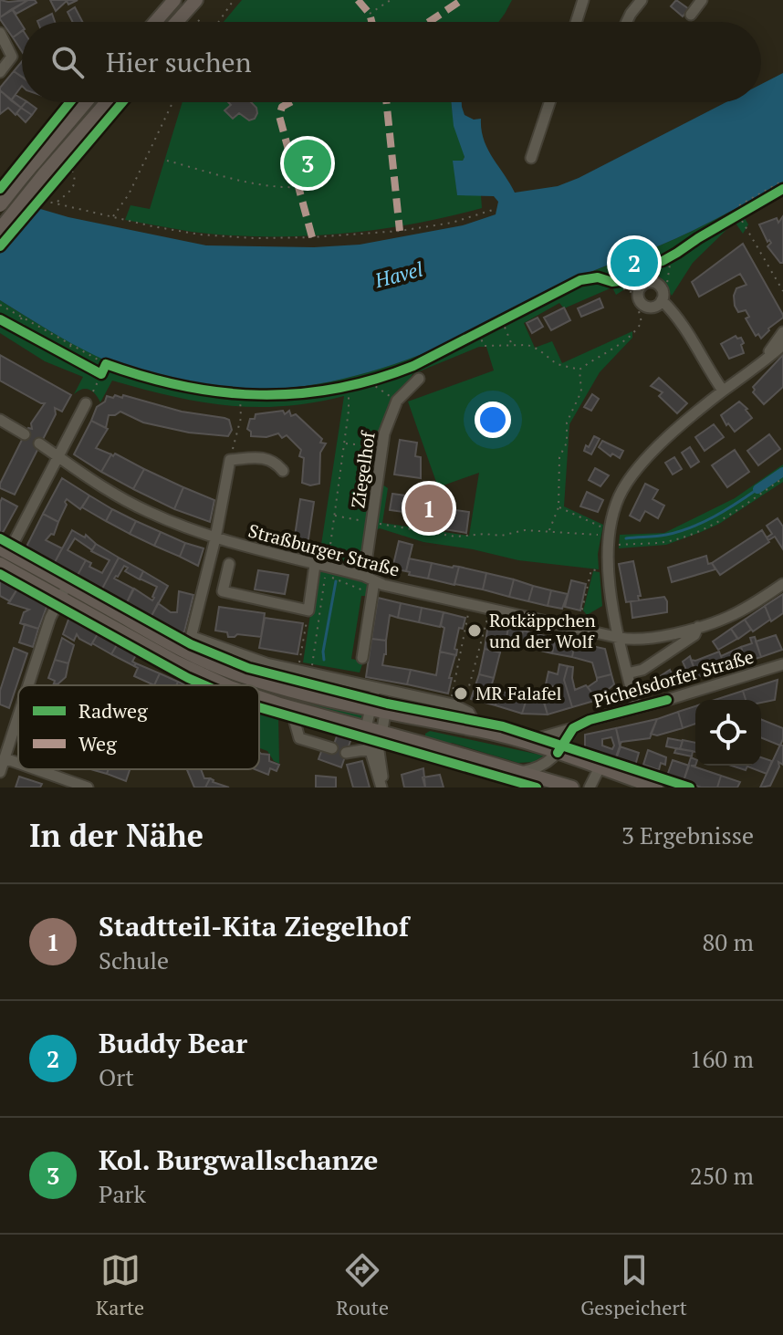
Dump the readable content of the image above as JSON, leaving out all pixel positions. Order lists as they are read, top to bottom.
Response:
{
  "streets": {
    "street": ["Ziegelhof", "Straßburger Straße", "Pichelsdorfer Straße"]
  },
  "crossings": [
    ["Ziegelhof", "Straßburger Straße"]
  ],
  "water": ["Havel"],
  "places": ["Rotkäppchen und der Wolf", "MR Falafel"],
  "legend": ["Radweg", "Weg"],
  "page": {
    "search": "Hier suchen",
    "pins": ["3", "2", "1"],
    "heading": ["In der Nähe", "3 Ergebnisse"],
    "list": [
      {
        "mark": "1",
        "name": "Stadtteil-Kita Ziegelhof",
        "note": "Schule",
        "value": "80 m"
      },
      {
        "mark": "2",
        "name": "Buddy Bear",
        "note": "Ort",
        "value": "160 m"
      },
      {
        "mark": "3",
        "name": "Kol. Burgwallschanze",
        "note": "Park",
        "value": "250 m"
      }
    ],
    "nav": ["Karte", "Route", "Gespeichert"]
  }
}
